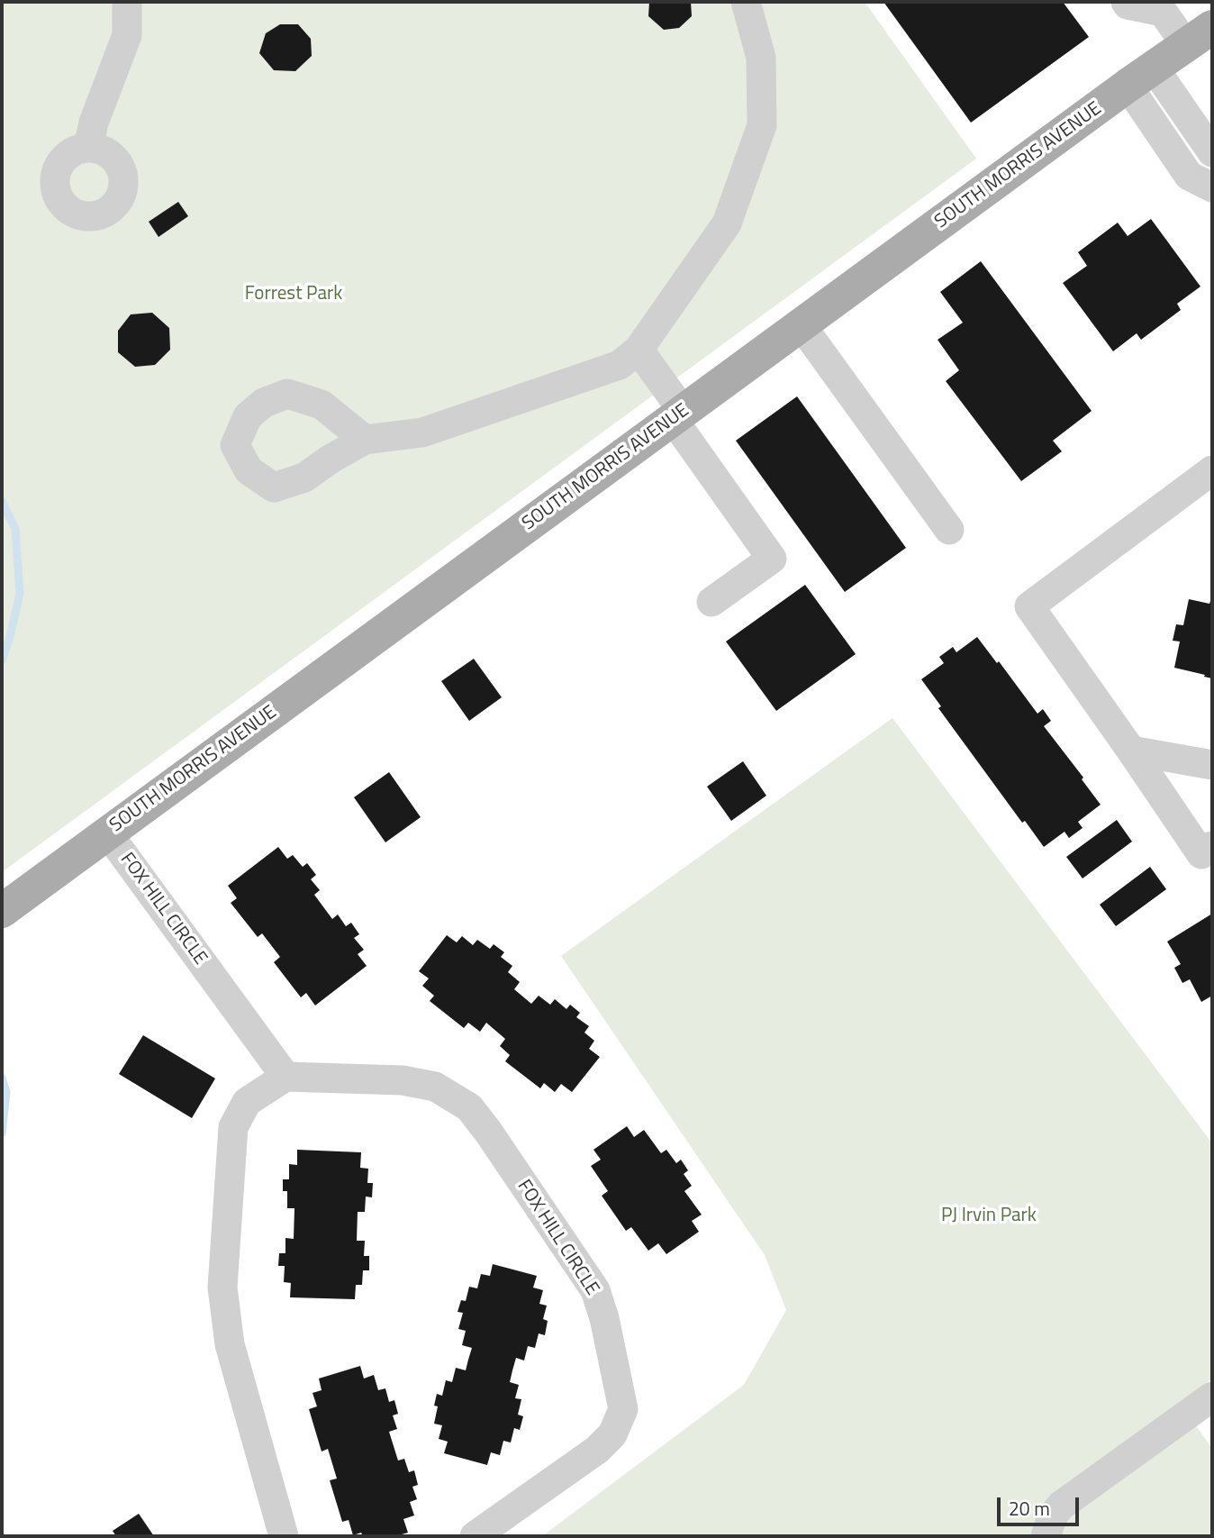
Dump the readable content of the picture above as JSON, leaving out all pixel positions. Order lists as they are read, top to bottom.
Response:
{
  "streets": {
    "main road": ["SOUTH MORRIS AVENUE"],
    "street": ["FOX HILL CIRCLE"]
  },
  "crossings": [
    ["SOUTH MORRIS AVENUE", "FOX HILL CIRCLE"]
  ],
  "parks": ["Forrest Park", "PJ Irvin Park"],
  "scale_bar": "20 m"
}
